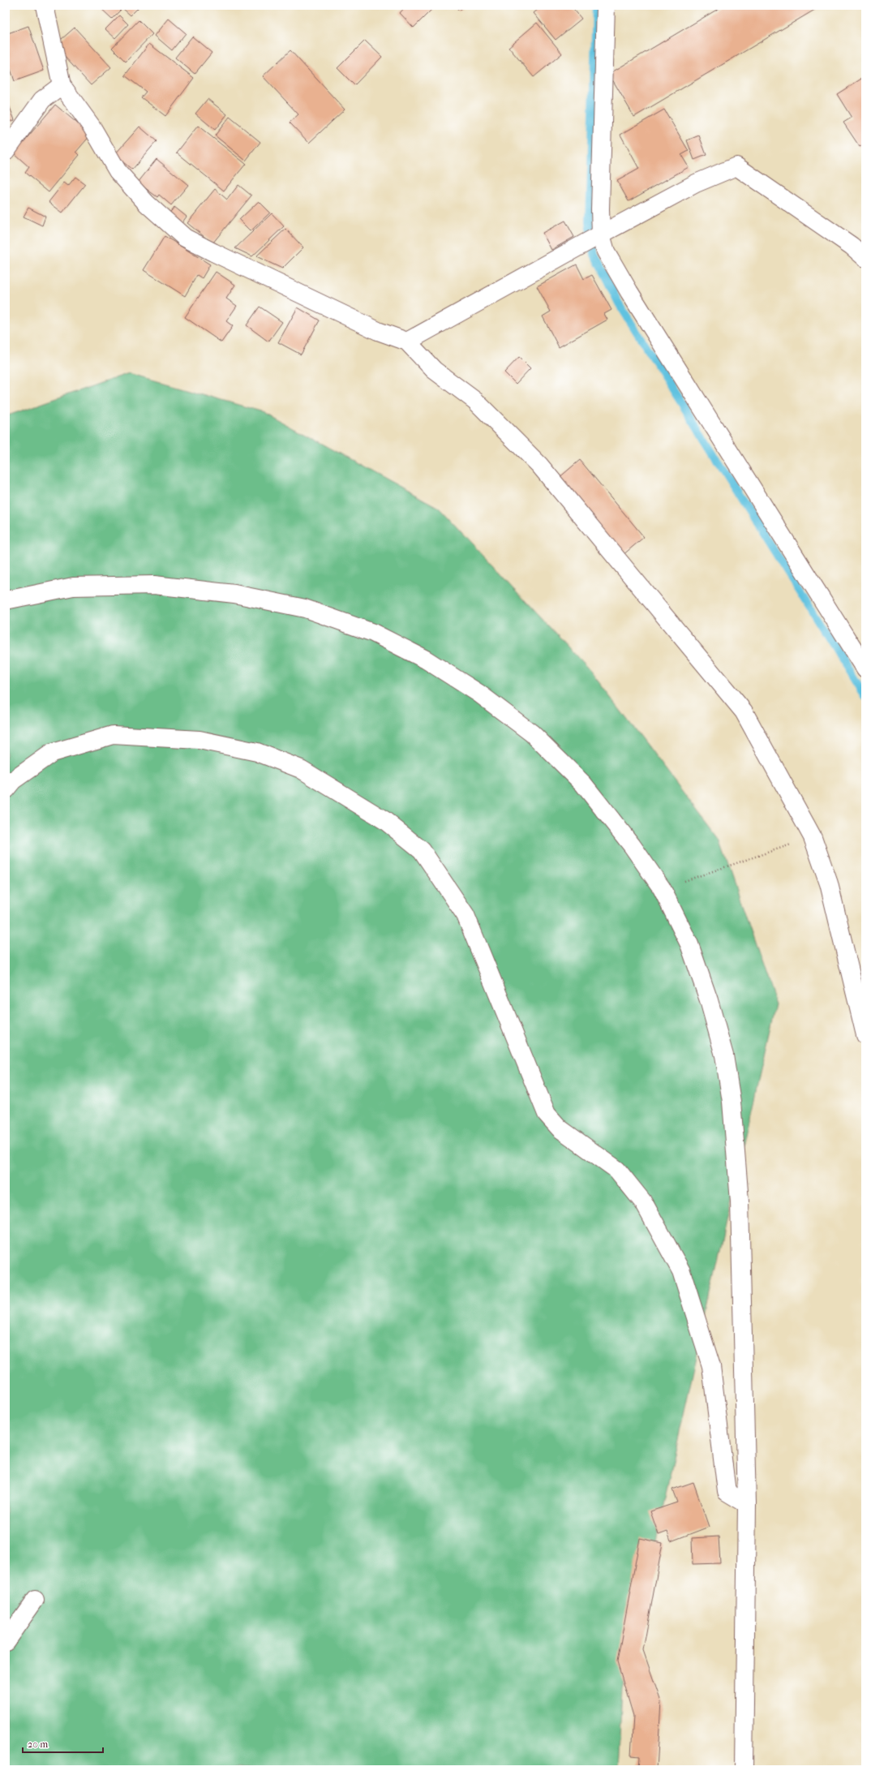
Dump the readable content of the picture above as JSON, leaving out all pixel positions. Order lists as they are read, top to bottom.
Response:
{
  "scale_bar": "20 m"
}
